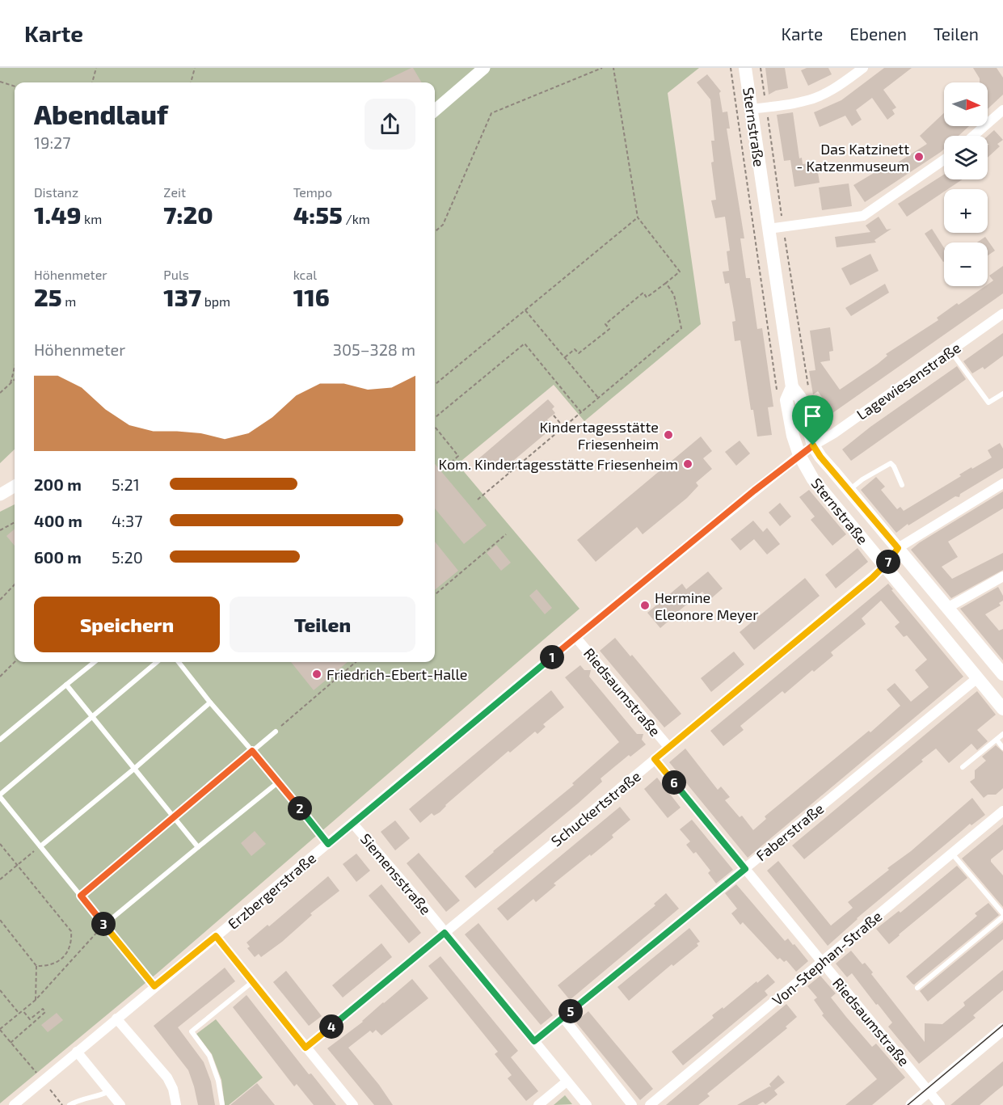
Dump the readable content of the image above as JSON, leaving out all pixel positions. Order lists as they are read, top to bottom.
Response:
{
  "streets": {
    "main road": ["Sternstraße"],
    "street": [
      "Lagewiesenstraße",
      "Riedsaumstraße",
      "Schuckertstraße",
      "Faberstraße",
      "Siemensstraße",
      "Erzbergerstraße",
      "Von-Stephan-Straße"
    ]
  },
  "crossings": [
    ["Sternstraße", "Lagewiesenstraße"],
    ["Sternstraße", "Schuckertstraße"],
    ["Sternstraße", "Faberstraße"],
    ["Sternstraße", "Erzbergerstraße"],
    ["Riedsaumstraße", "Schuckertstraße"],
    ["Riedsaumstraße", "Faberstraße"],
    ["Riedsaumstraße", "Erzbergerstraße"],
    ["Riedsaumstraße", "Von-Stephan-Straße"],
    ["Schuckertstraße", "Siemensstraße"],
    ["Faberstraße", "Siemensstraße"],
    ["Siemensstraße", "Erzbergerstraße"]
  ],
  "places": [
    "Das Katzinett - Katzenmuseum",
    "Kindertagesstätte Friesenheim",
    "Kom. Kindertagesstätte Friesenheim",
    "Hermine Eleonore Meyer",
    "Friedrich-Ebert-Halle"
  ],
  "north": "right",
  "page": {
    "header": "Karte",
    "nav": ["Karte", "Ebenen", "Teilen"],
    "map_buttons": ["+", "−"],
    "heading": ["Abendlauf", "19:27"],
    "stats": [
      ["Distanz", "1.49 km"],
      ["Zeit", "7:20"],
      ["Tempo", "4:55 /km"],
      ["Höhenmeter", "25 m"],
      ["Puls", "137 bpm"],
      ["kcal", "116"]
    ],
    "chart": ["Höhenmeter", "305–328 m"],
    "list": [
      {
        "name": "200 m",
        "note": "5:21"
      },
      {
        "name": "400 m",
        "note": "4:37"
      },
      {
        "name": "600 m",
        "note": "5:20"
      }
    ],
    "pins": [
      "7",
      "1",
      "6",
      "2",
      "3",
      "5",
      "4"
    ],
    "buttons": ["Speichern", "Teilen"]
  }
}
